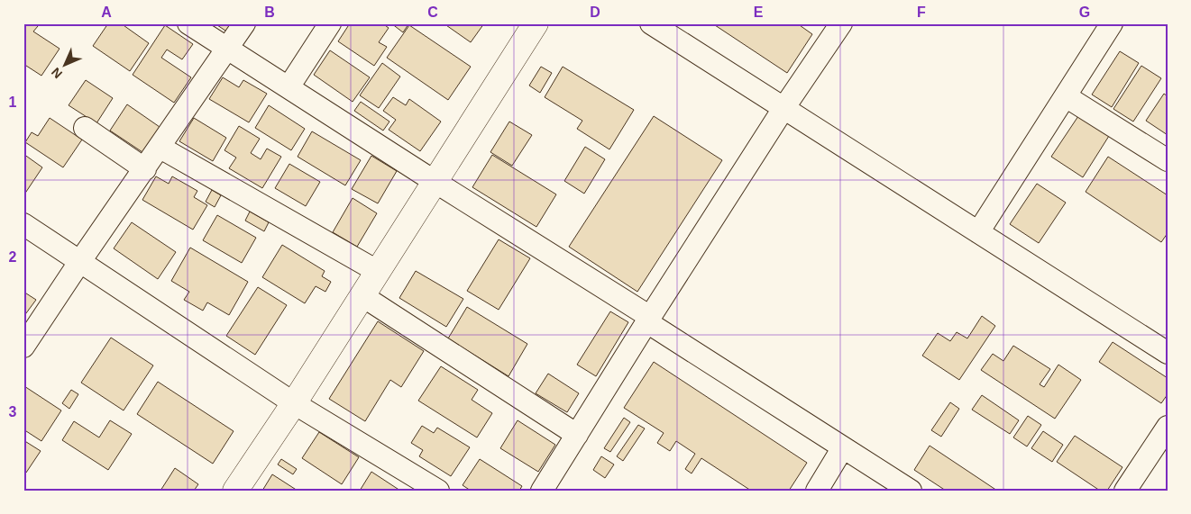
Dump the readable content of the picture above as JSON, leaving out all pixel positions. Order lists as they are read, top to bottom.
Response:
{
  "north": "bottom left",
  "grid": {
    "columns": [
      "A",
      "B",
      "C",
      "D",
      "E",
      "F",
      "G"
    ],
    "rows": ["1", "2", "3"]
  }
}
